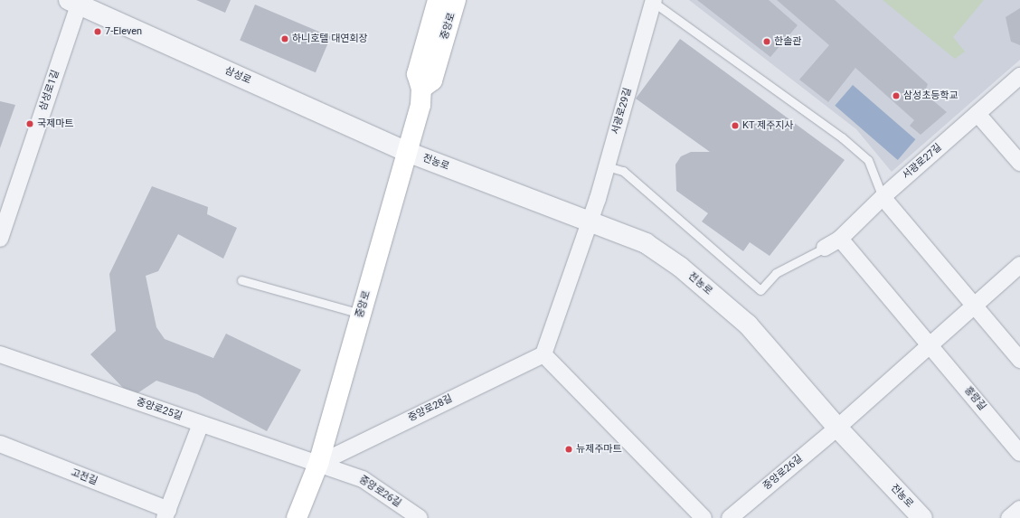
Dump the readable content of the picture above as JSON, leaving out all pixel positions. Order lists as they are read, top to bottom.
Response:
{
  "streets": {
    "main road": ["중앙로"],
    "street": [
      "삼성로",
      "삼성로1길",
      "서광로29길",
      "서광로27길",
      "전농로",
      "홍랑길",
      "중앙로28길",
      "중앙로25길",
      "중앙로26길",
      "고전길"
    ]
  },
  "crossings": [
    ["중앙로", "삼성로"],
    ["중앙로", "전농로"],
    ["중앙로", "중앙로28길"],
    ["중앙로", "중앙로25길"],
    ["중앙로", "중앙로26길"],
    ["삼성로", "삼성로1길"],
    ["삼성로", "전농로"],
    ["서광로29길", "전농로"],
    ["서광로27길", "홍랑길"],
    ["전농로", "중앙로26길"],
    ["중앙로28길", "중앙로25길"],
    ["중앙로28길", "중앙로26길"],
    ["중앙로25길", "중앙로26길"],
    ["중앙로25길", "고전길"]
  ],
  "places": [
    "7-Eleven",
    "하니호텔 대연회장",
    "한솔관",
    "삼성초등학교",
    "국제마트",
    "KT 제주지사",
    "뉴제주마트"
  ]
}
